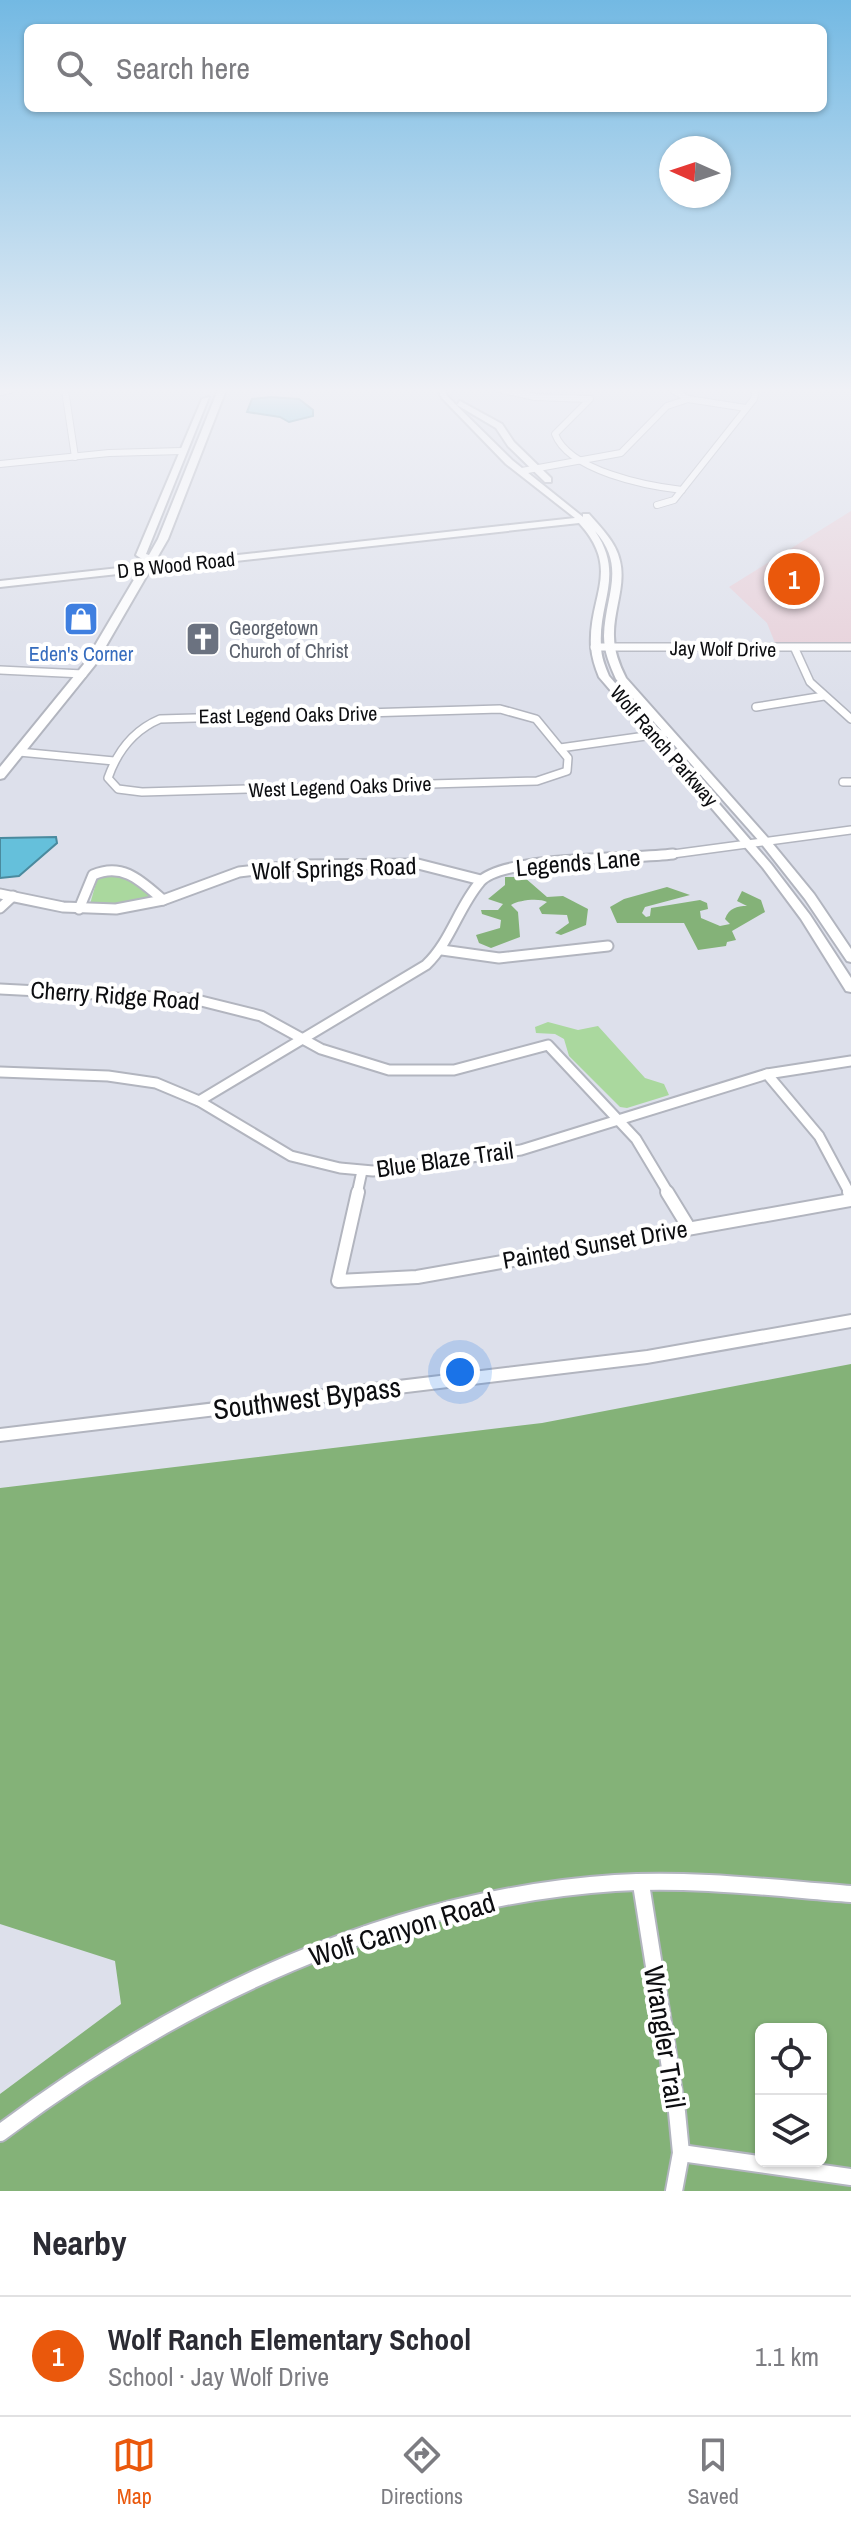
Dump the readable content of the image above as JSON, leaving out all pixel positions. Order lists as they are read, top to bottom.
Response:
{
  "streets": {
    "street": [
      "D B Wood Road",
      "Jay Wolf Drive",
      "East Legend Oaks Drive",
      "Wolf Ranch Parkway",
      "West Legend Oaks Drive",
      "Legends Lane",
      "Wolf Springs Road",
      "Cherry Ridge Road",
      "Blue Blaze Trail",
      "Painted Sunset Drive",
      "Southwest Bypass",
      "Wolf Canyon Road",
      "Wrangler Trail"
    ]
  },
  "crossings": [
    ["D B Wood Road", "Wolf Ranch Parkway"],
    ["Jay Wolf Drive", "Wolf Ranch Parkway"],
    ["East Legend Oaks Drive", "West Legend Oaks Drive"],
    ["Wolf Ranch Parkway", "Legends Lane"],
    ["Legends Lane", "Wolf Springs Road"],
    ["Cherry Ridge Road", "Blue Blaze Trail"],
    ["Blue Blaze Trail", "Painted Sunset Drive"],
    ["Wolf Canyon Road", "Wrangler Trail"]
  ],
  "places": {
    "shop": ["Eden's Corner"],
    "church": ["Georgetown Church of Christ"]
  },
  "north": "left",
  "page": {
    "search": "Search here",
    "pins": "1",
    "heading": "Nearby",
    "list": [
      {
        "mark": "1",
        "name": "Wolf Ranch Elementary School",
        "note": "School · Jay Wolf Drive",
        "value": "1.1 km"
      }
    ],
    "nav": ["Map", "Directions", "Saved"]
  }
}
